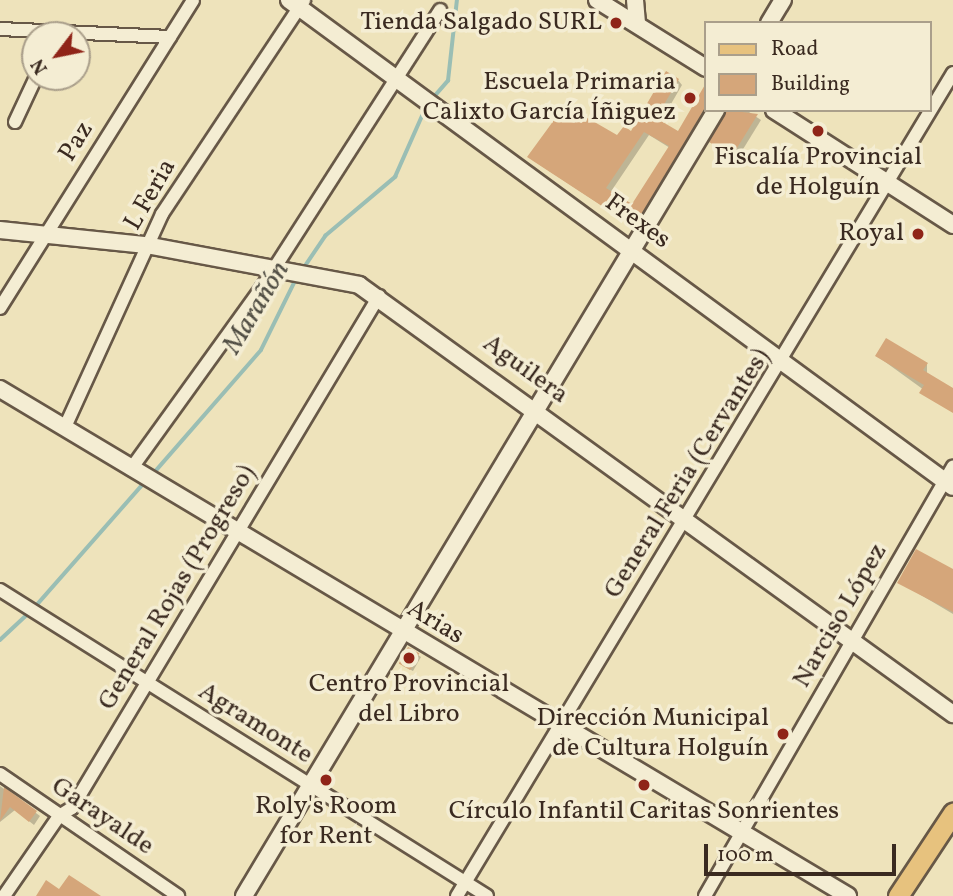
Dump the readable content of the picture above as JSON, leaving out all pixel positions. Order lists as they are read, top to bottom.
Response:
{
  "streets": {
    "street": [
      "Paz",
      "L Feria",
      "Frexes",
      "Aguilera",
      "General Feria (Cervantes)",
      "General Rojas (Progreso)",
      "Narciso López",
      "Arias",
      "Agramonte",
      "Garayalde"
    ]
  },
  "crossings": [
    ["Paz", "Aguilera"],
    ["L Feria", "Frexes"],
    ["L Feria", "Aguilera"],
    ["L Feria", "Arias"],
    ["Frexes", "General Feria (Cervantes)"],
    ["Frexes", "Narciso López"],
    ["Aguilera", "General Feria (Cervantes)"],
    ["Aguilera", "General Rojas (Progreso)"],
    ["Aguilera", "Narciso López"],
    ["General Feria (Cervantes)", "Arias"],
    ["General Feria (Cervantes)", "Agramonte"],
    ["General Rojas (Progreso)", "Arias"],
    ["General Rojas (Progreso)", "Agramonte"],
    ["General Rojas (Progreso)", "Garayalde"],
    ["Narciso López", "Arias"]
  ],
  "water": ["Marañón"],
  "places": [
    "Tienda Salgado SURL",
    "Escuela Primaria Calixto García Íñiguez",
    "Fiscalía Provincial de Holguín",
    "Royal",
    "Centro Provincial del Libro",
    "Dirección Municipal de Cultura Holguín",
    "Roly's Room for Rent",
    "Círculo Infantil Caritas Sonrientes"
  ],
  "legend": ["Road", "Building"],
  "scale_bar": "100 m",
  "north": "bottom left"
}
